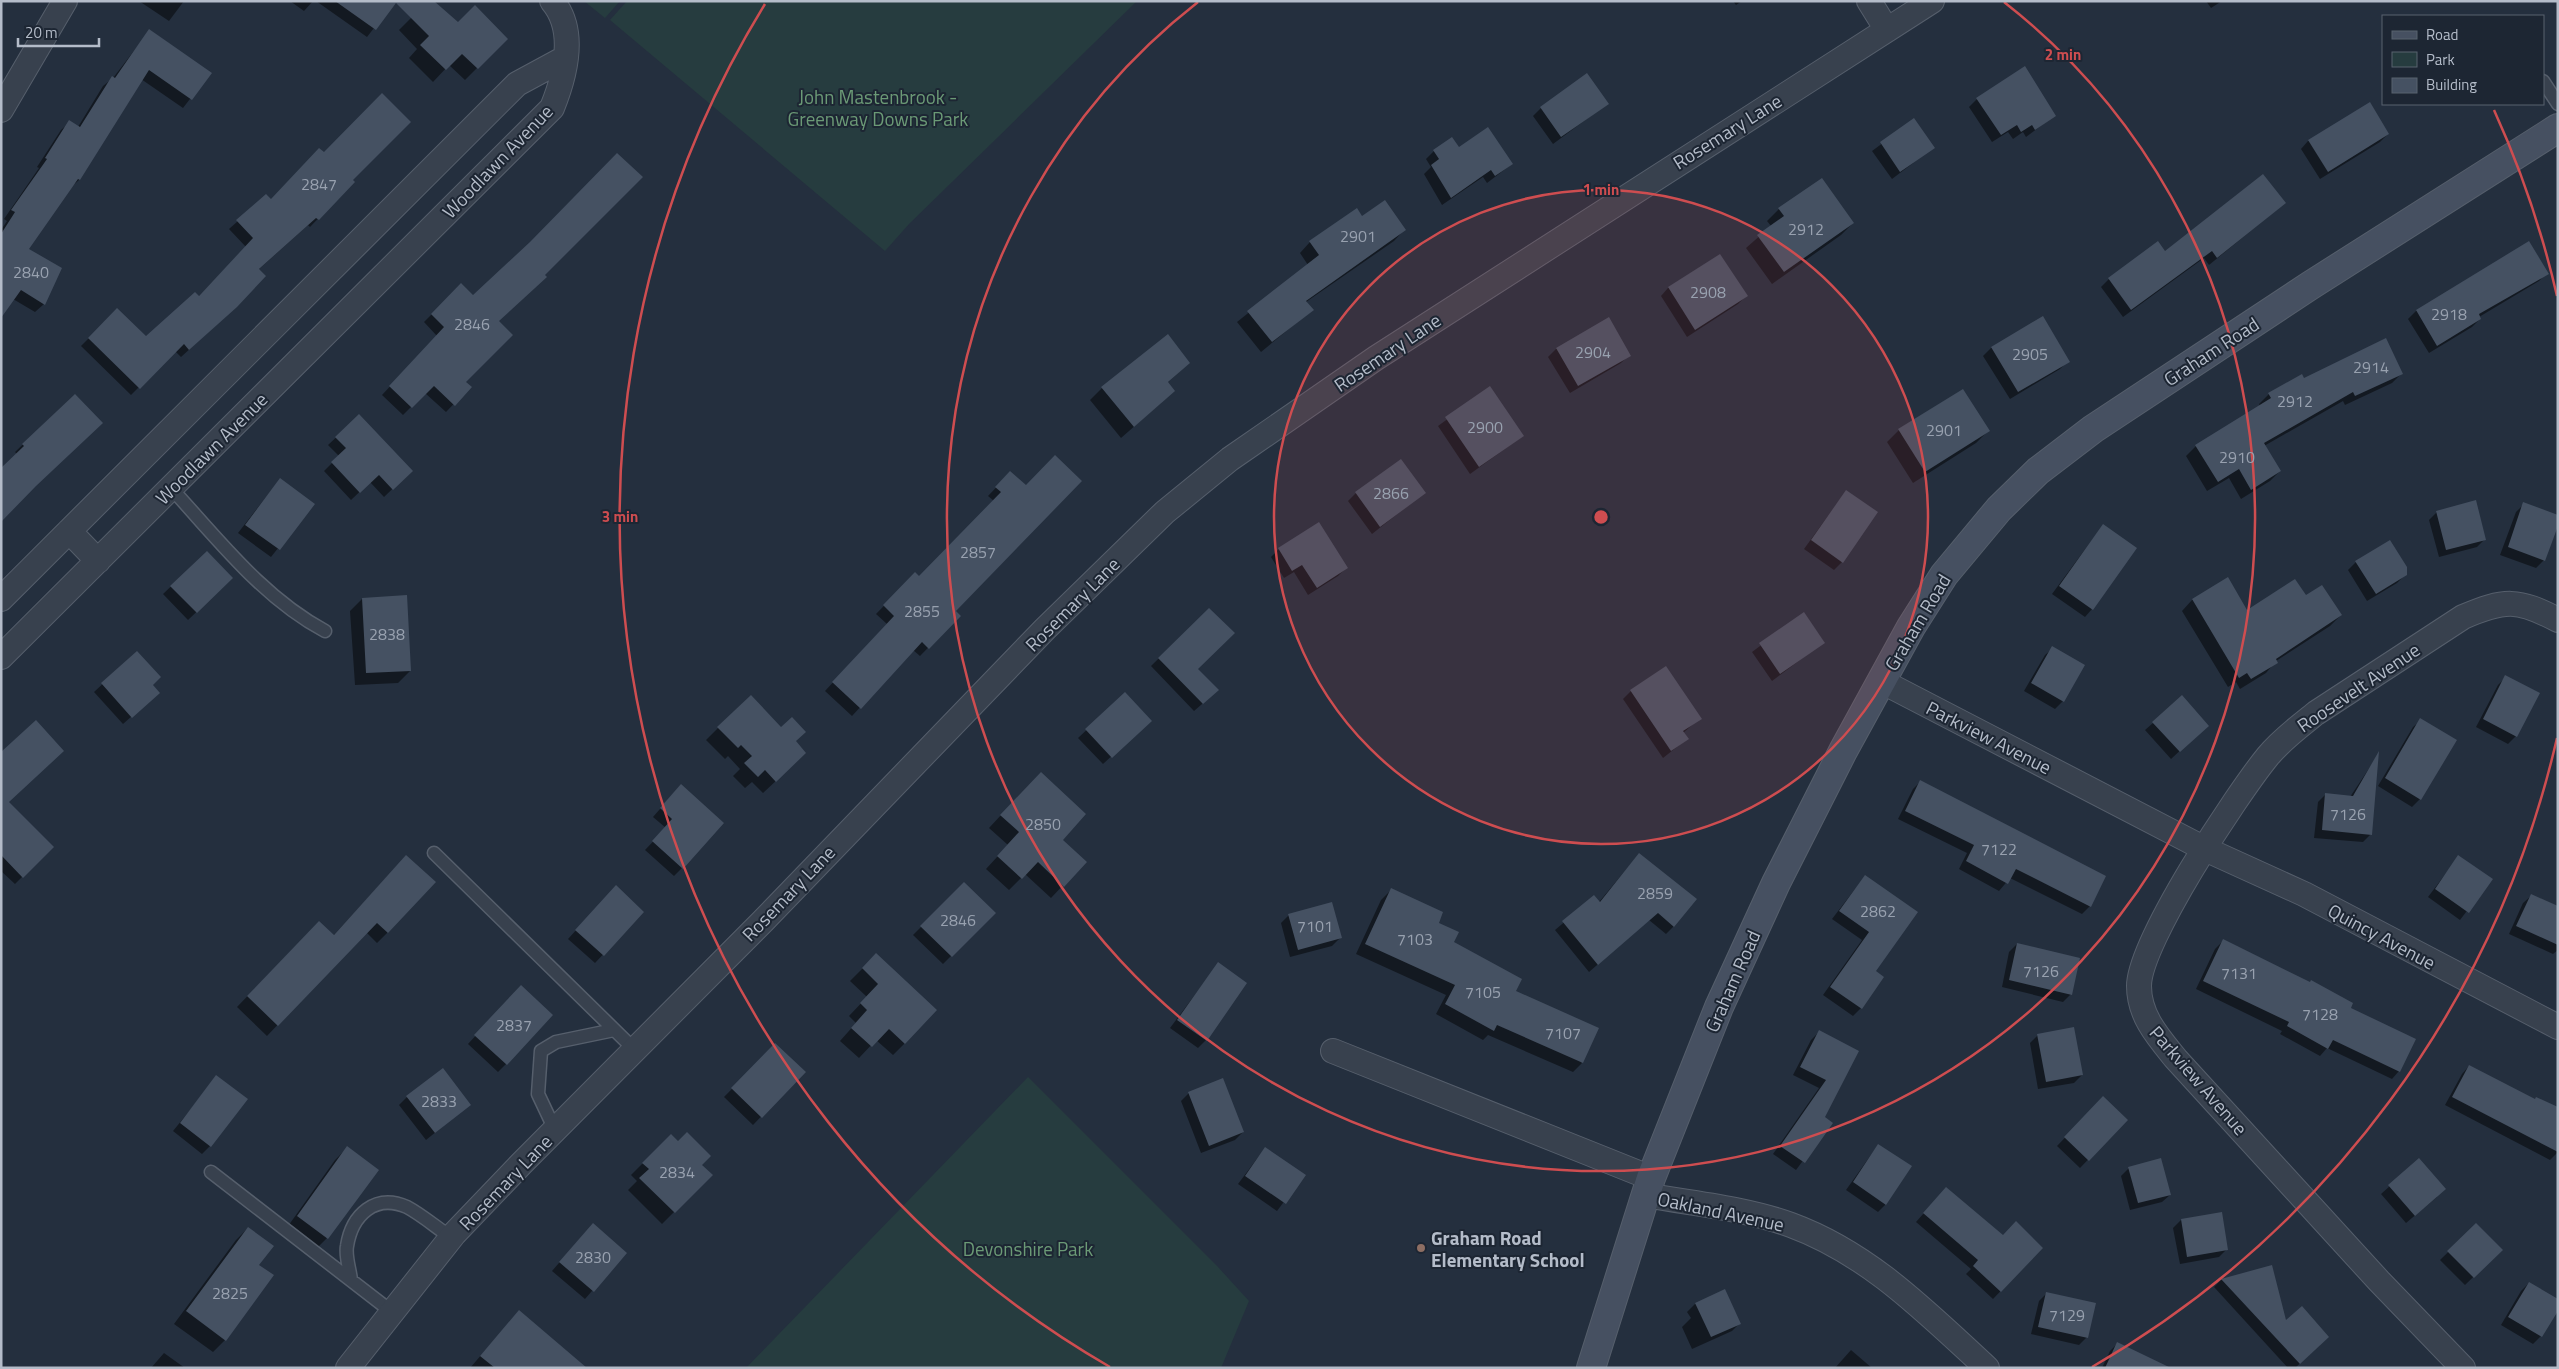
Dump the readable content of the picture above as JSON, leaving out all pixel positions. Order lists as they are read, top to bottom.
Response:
{
  "streets": {
    "street": [
      "Rosemary Lane",
      "Woodlawn Avenue",
      "Graham Road",
      "Roosevelt Avenue",
      "Parkview Avenue",
      "Quincy Avenue",
      "Oakland Avenue"
    ]
  },
  "crossings": [
    ["Graham Road", "Parkview Avenue"],
    ["Graham Road", "Oakland Avenue"],
    ["Roosevelt Avenue", "Parkview Avenue"],
    ["Roosevelt Avenue", "Quincy Avenue"],
    ["Parkview Avenue", "Quincy Avenue"]
  ],
  "parks": ["John Mastenbrook - Greenway Downs Park", "Devonshire Park"],
  "places": ["Graham Road Elementary School"],
  "house_numbers": [
    "2847",
    "2912",
    "2901",
    "2840",
    "2908",
    "2918",
    "2846",
    "2904",
    "2905",
    "2914",
    "2912",
    "2900",
    "2901",
    "2910",
    "2866",
    "2857",
    "2855",
    "2838",
    "7126",
    "2850",
    "7122",
    "2859",
    "2862",
    "2846",
    "7101",
    "7103",
    "7126",
    "7131",
    "7105",
    "7128",
    "2837",
    "7107",
    "2833",
    "2834",
    "2830",
    "2825",
    "7129"
  ],
  "legend": ["Road", "Park", "Building"],
  "scale_bar": "20 m",
  "rings": ["2 min", "1 min", "3 min"]
}
